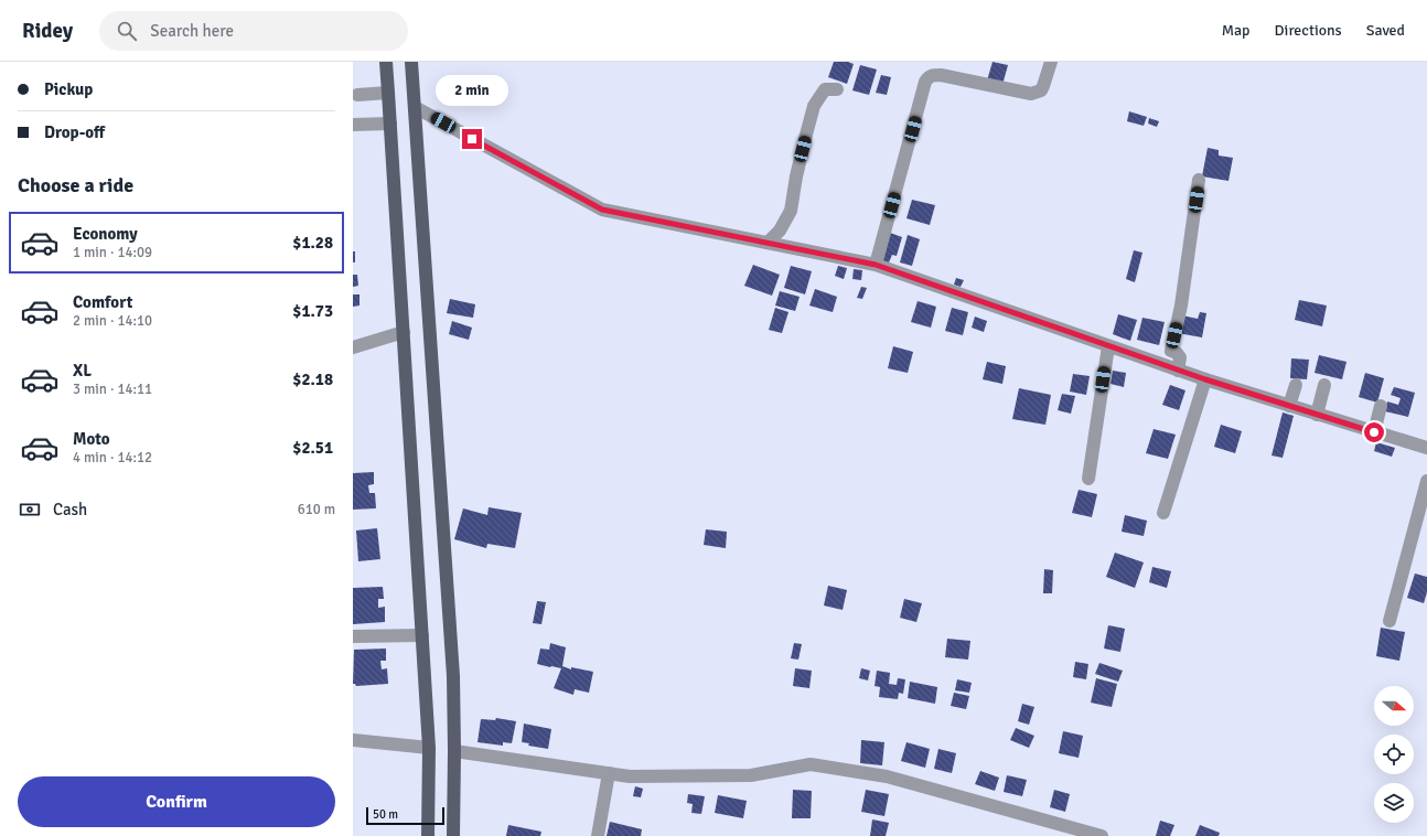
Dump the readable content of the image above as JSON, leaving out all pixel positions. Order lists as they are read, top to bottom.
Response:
{
  "scale_bar": "50 m",
  "north": "right",
  "page": {
    "header": "Ridey",
    "search": "Search here",
    "nav": ["Map", "Directions", "Saved"],
    "banner": ["Pickup", "Drop-off"],
    "bubble": "2 min",
    "heading": "Choose a ride",
    "list": [
      {
        "name": "Economy",
        "note": "1 min · 14:09",
        "value": "$1.28"
      },
      {
        "name": "Comfort",
        "note": "2 min · 14:10",
        "value": "$1.73"
      },
      {
        "name": "XL",
        "note": "3 min · 14:11",
        "value": "$2.18"
      },
      {
        "name": "Moto",
        "note": "4 min · 14:12",
        "value": "$2.51"
      }
    ],
    "pay": ["Cash", "610 m"],
    "buttons": "Confirm",
    "scale": "50 m"
  }
}
